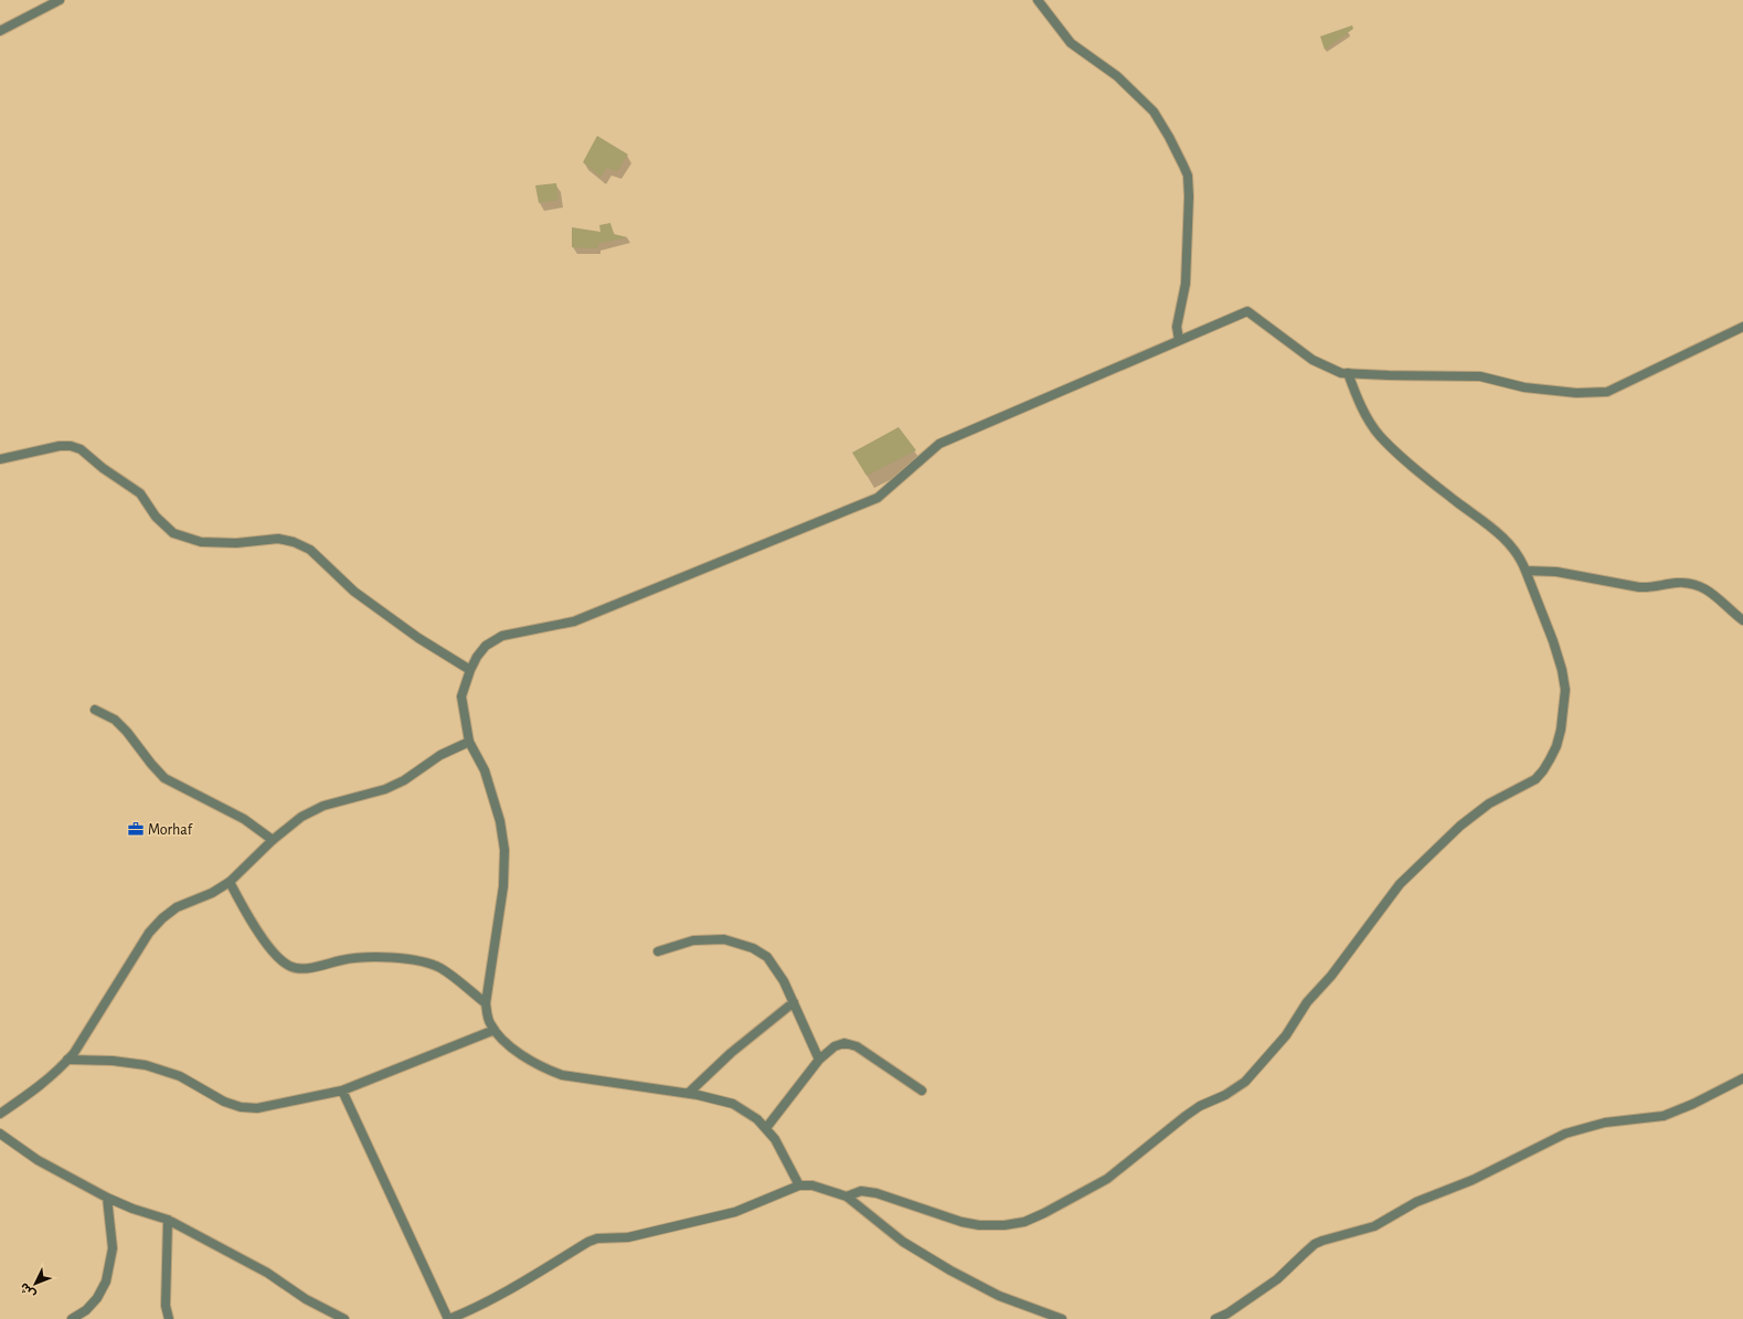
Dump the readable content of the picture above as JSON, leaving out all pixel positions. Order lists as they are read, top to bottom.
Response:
{
  "places": {
    "office": ["Morhaf"]
  },
  "north": "bottom left"
}
